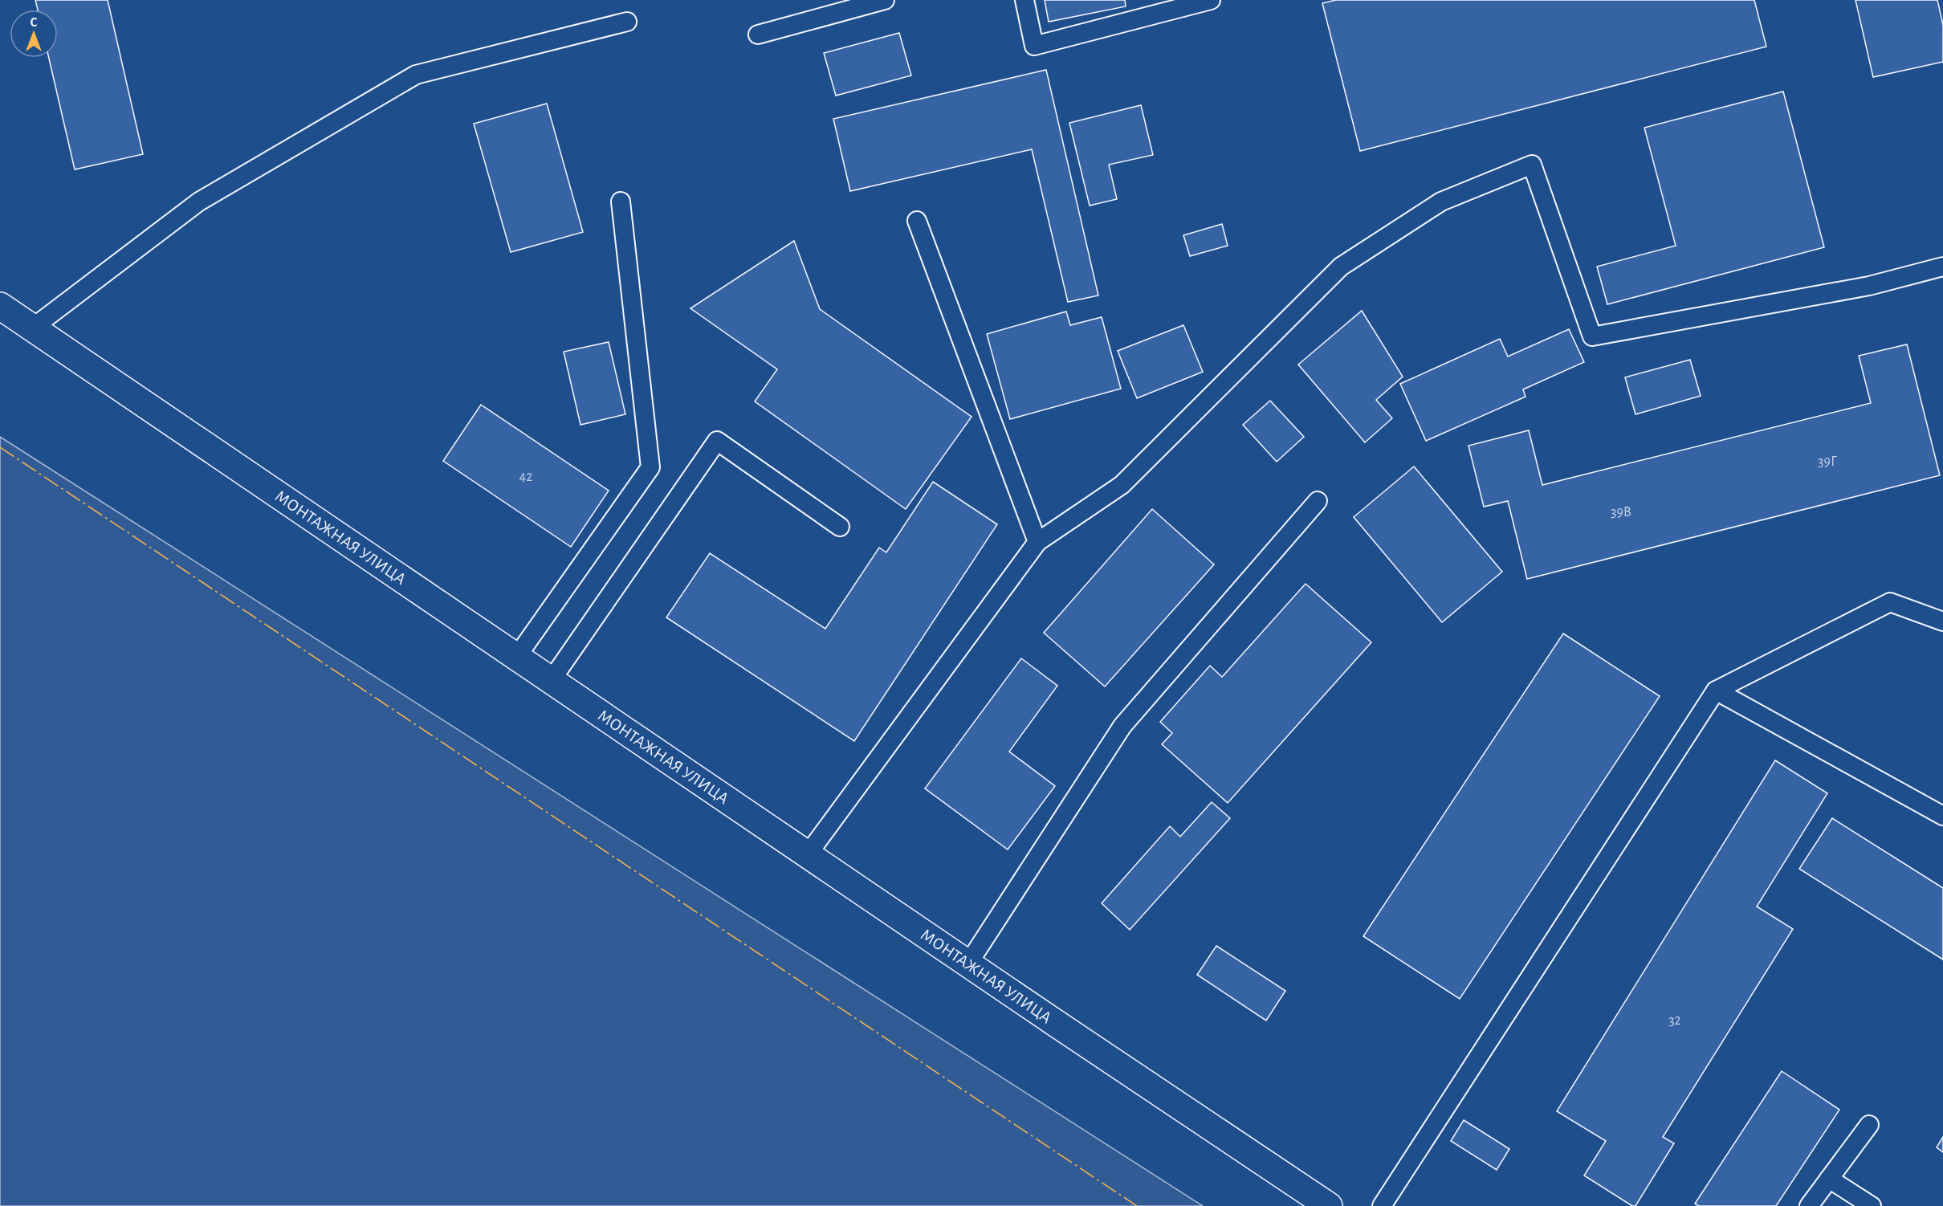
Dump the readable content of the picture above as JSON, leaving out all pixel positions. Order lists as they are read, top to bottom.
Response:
{
  "streets": {
    "street": ["МОНТАЖНАЯ УЛИЦА"]
  },
  "house_numbers": [
    "39Г",
    "42",
    "39В",
    "32"
  ],
  "north": "top"
}
